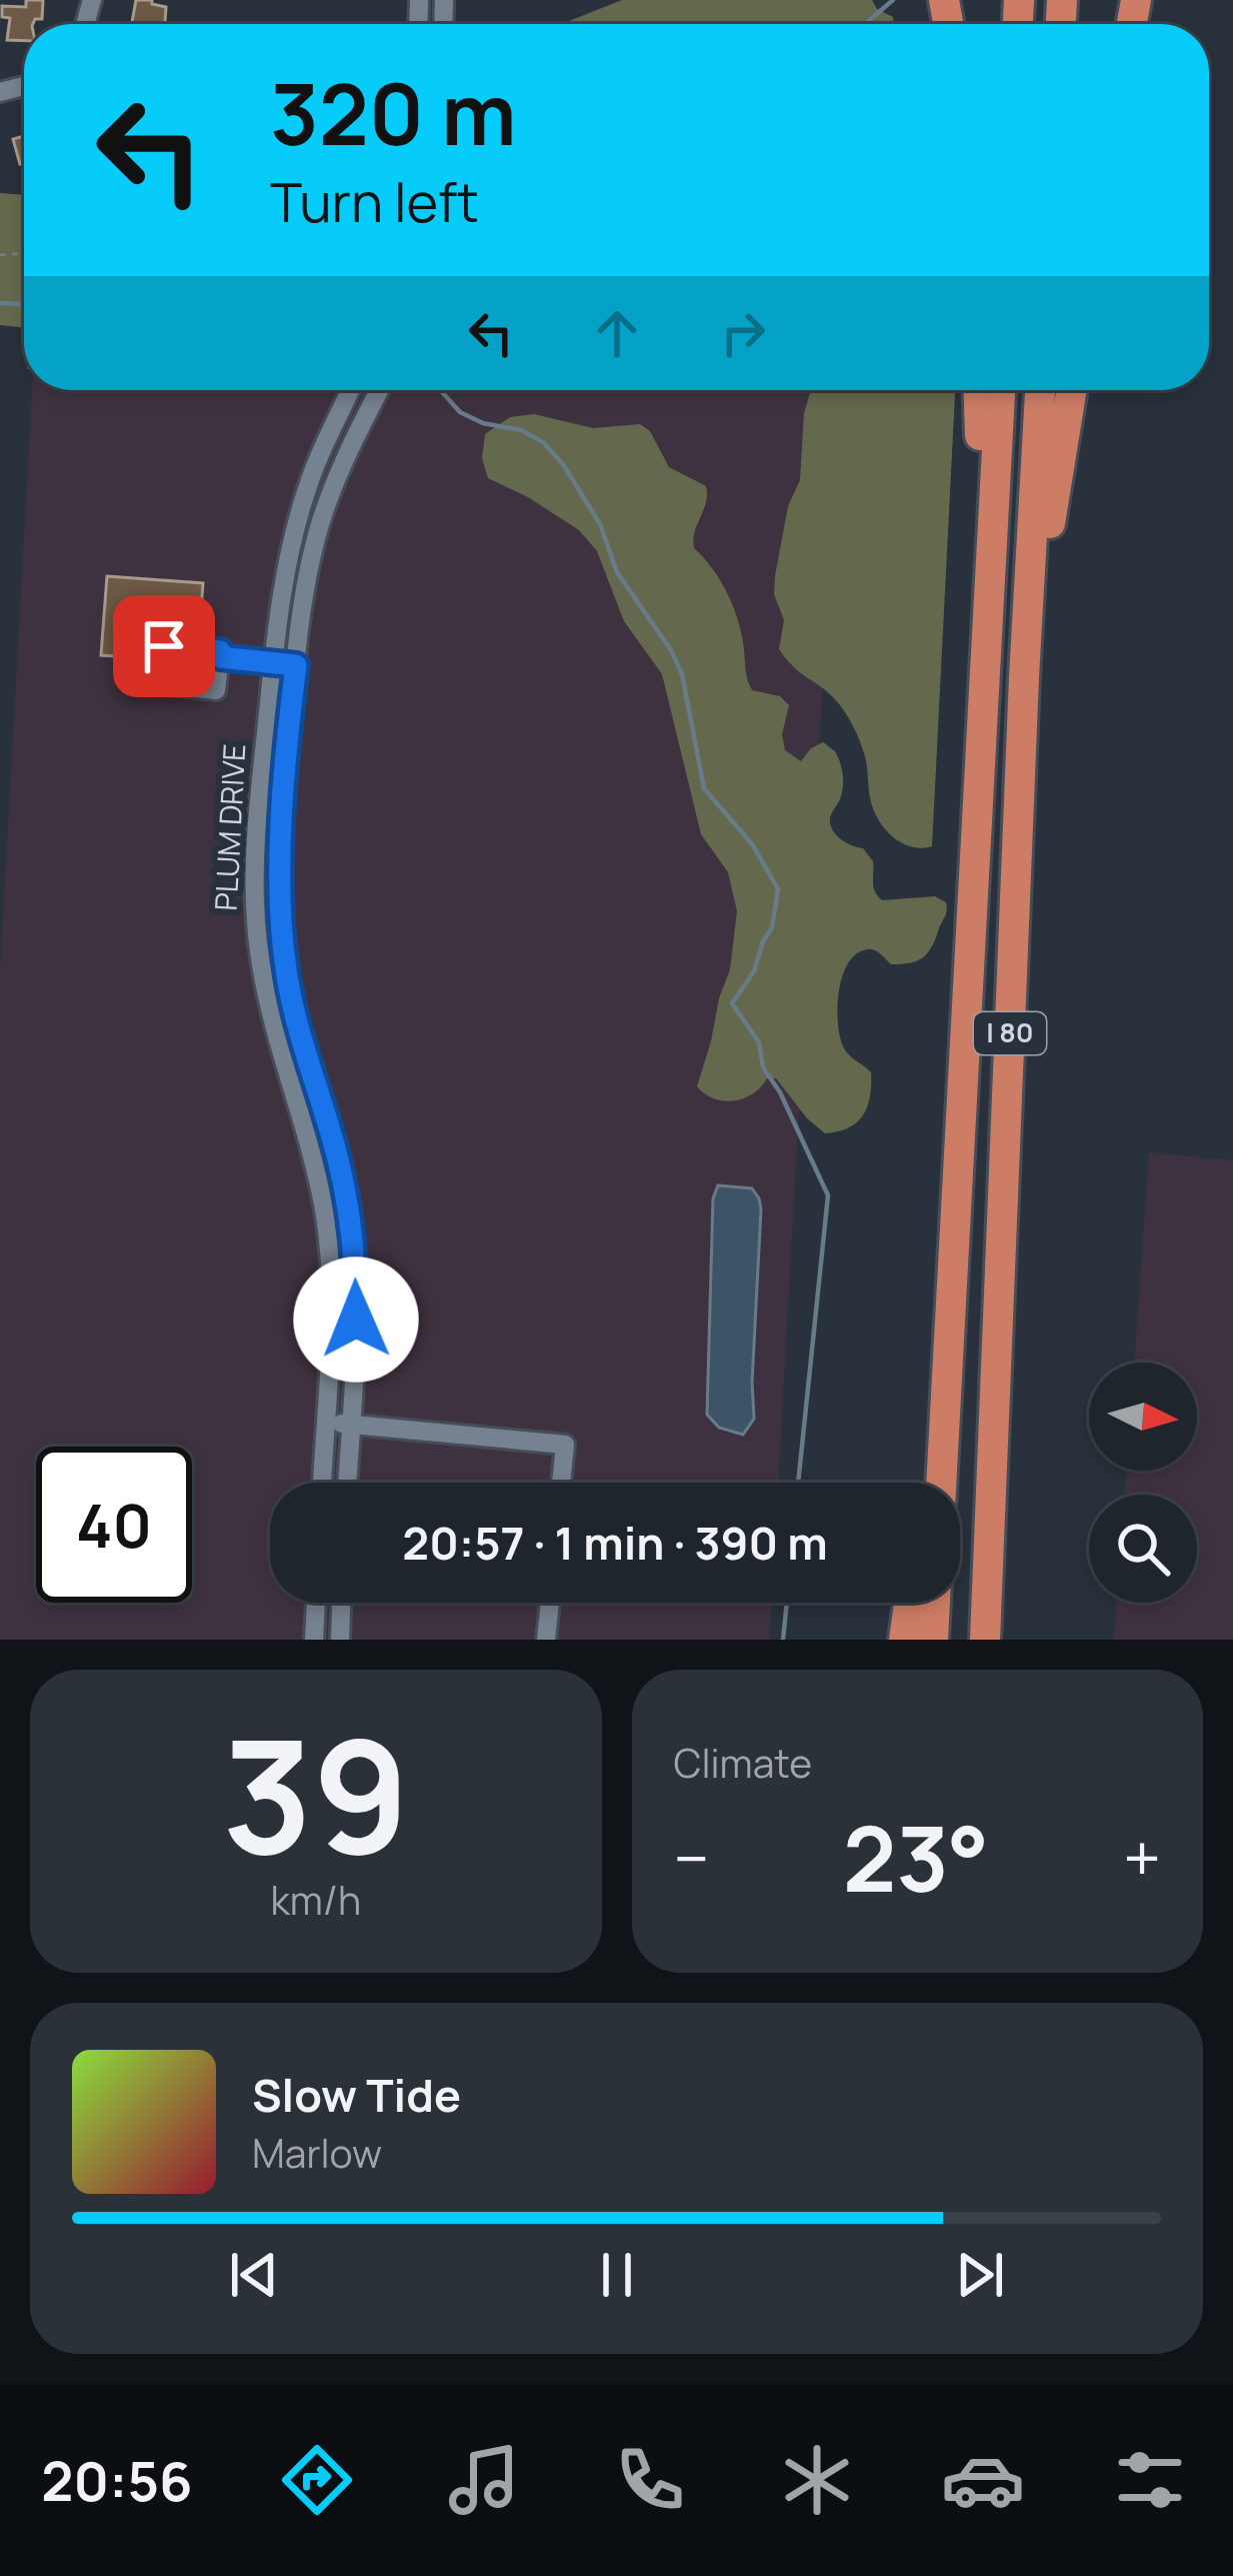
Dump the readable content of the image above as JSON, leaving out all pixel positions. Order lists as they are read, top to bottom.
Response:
{
  "streets": {
    "highway": ["I 80"],
    "street": ["PLUM DRIVE"]
  },
  "north": "right",
  "page": {
    "turn": ["320 m", "Turn left"],
    "limit": "40",
    "trip": "20:57 · 1 min · 390 m",
    "tile": [
      ["39", "km/h"],
      "Climate"
    ],
    "heat": ["−", "23°", "+"],
    "song": ["Slow Tide", "Marlow"],
    "tabs": "20:56"
  }
}
